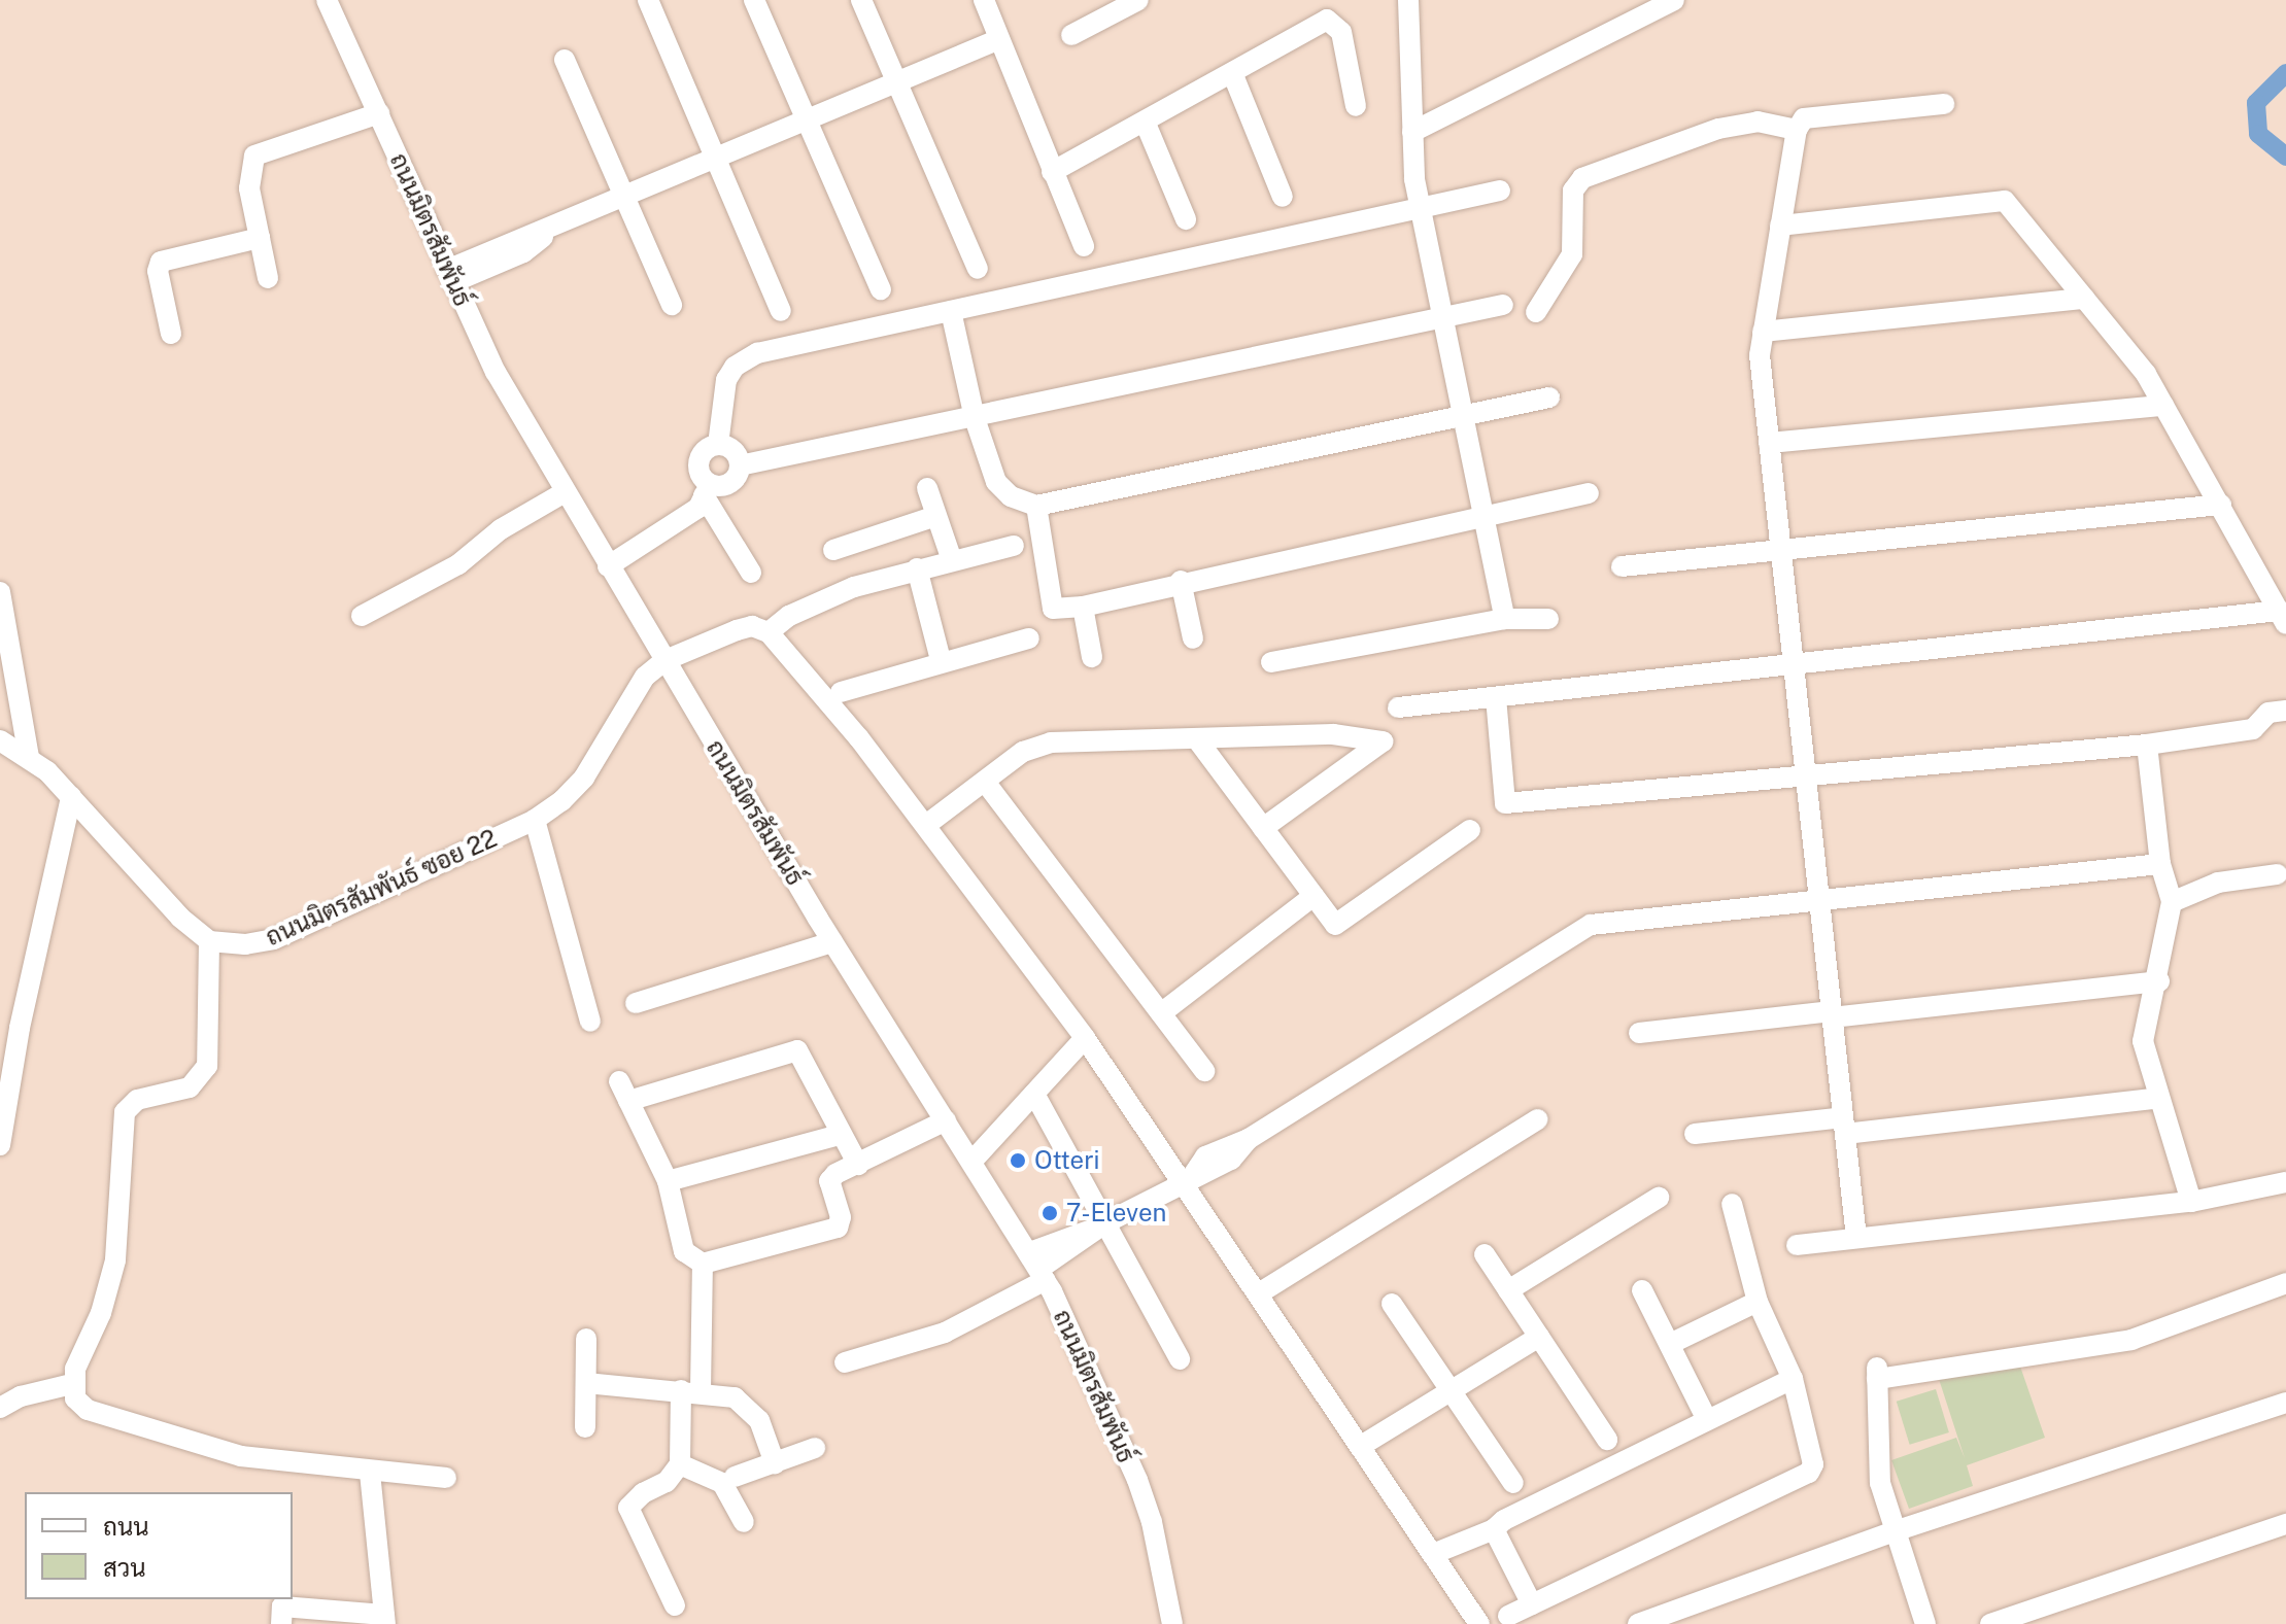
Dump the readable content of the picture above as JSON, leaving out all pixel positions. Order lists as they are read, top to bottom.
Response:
{
  "streets": {
    "street": ["ถนนมิตรสัมพันธ์", "ถนนมิตรสัมพันธ์ ซอย 22"]
  },
  "crossings": [
    ["ถนนมิตรสัมพันธ์", "ถนนมิตรสัมพันธ์ ซอย 22"]
  ],
  "places": ["Otteri", "7-Eleven"],
  "legend": ["ถนน", "สวน"]
}
